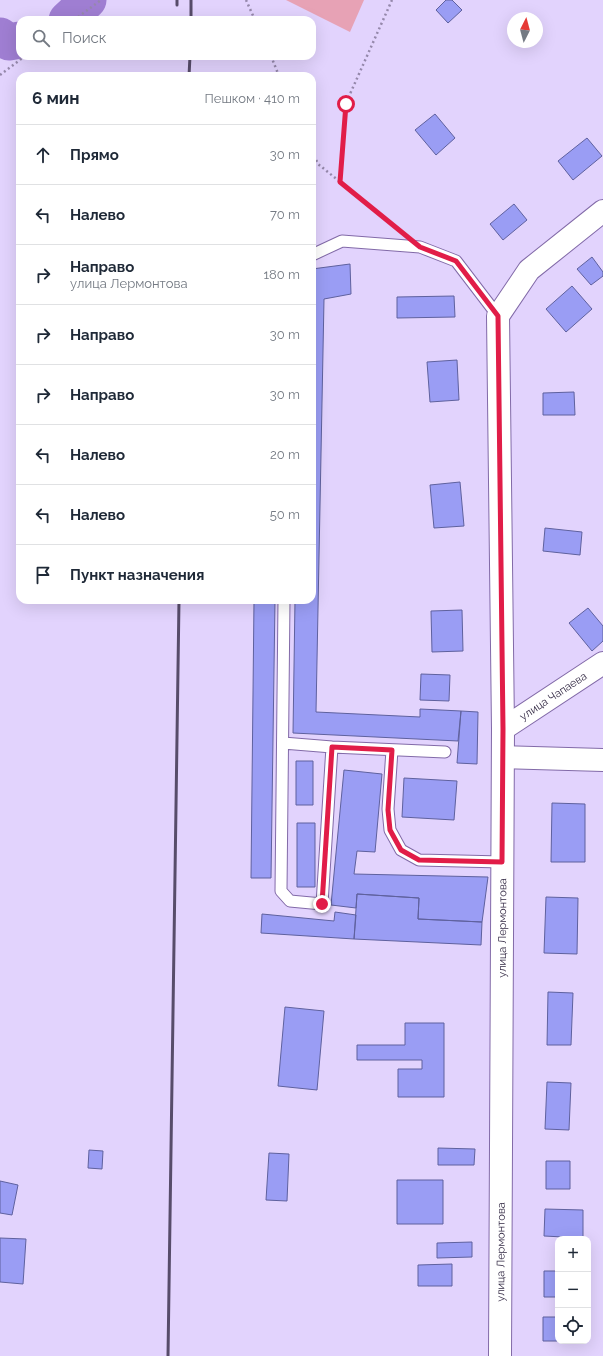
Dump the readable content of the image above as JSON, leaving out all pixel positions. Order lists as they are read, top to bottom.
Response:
{
  "streets": {
    "street": ["улица Чапаева", "улица Лермонтова"]
  },
  "crossings": [
    ["улица Чапаева", "улица Лермонтова"]
  ],
  "north": "top",
  "page": {
    "search": "Поиск",
    "heading": ["6 мин", "Пешком · 410 m"],
    "list": [
      ["Прямо", "30 m"],
      ["Налево", "70 m"],
      ["Направо", "улица Лермонтова", "180 m"],
      ["Направо", "30 m"],
      ["Направо", "30 m"],
      ["Налево", "20 m"],
      ["Налево", "50 m"],
      "Пункт назначения"
    ],
    "map_buttons": ["+", "−"]
  }
}
